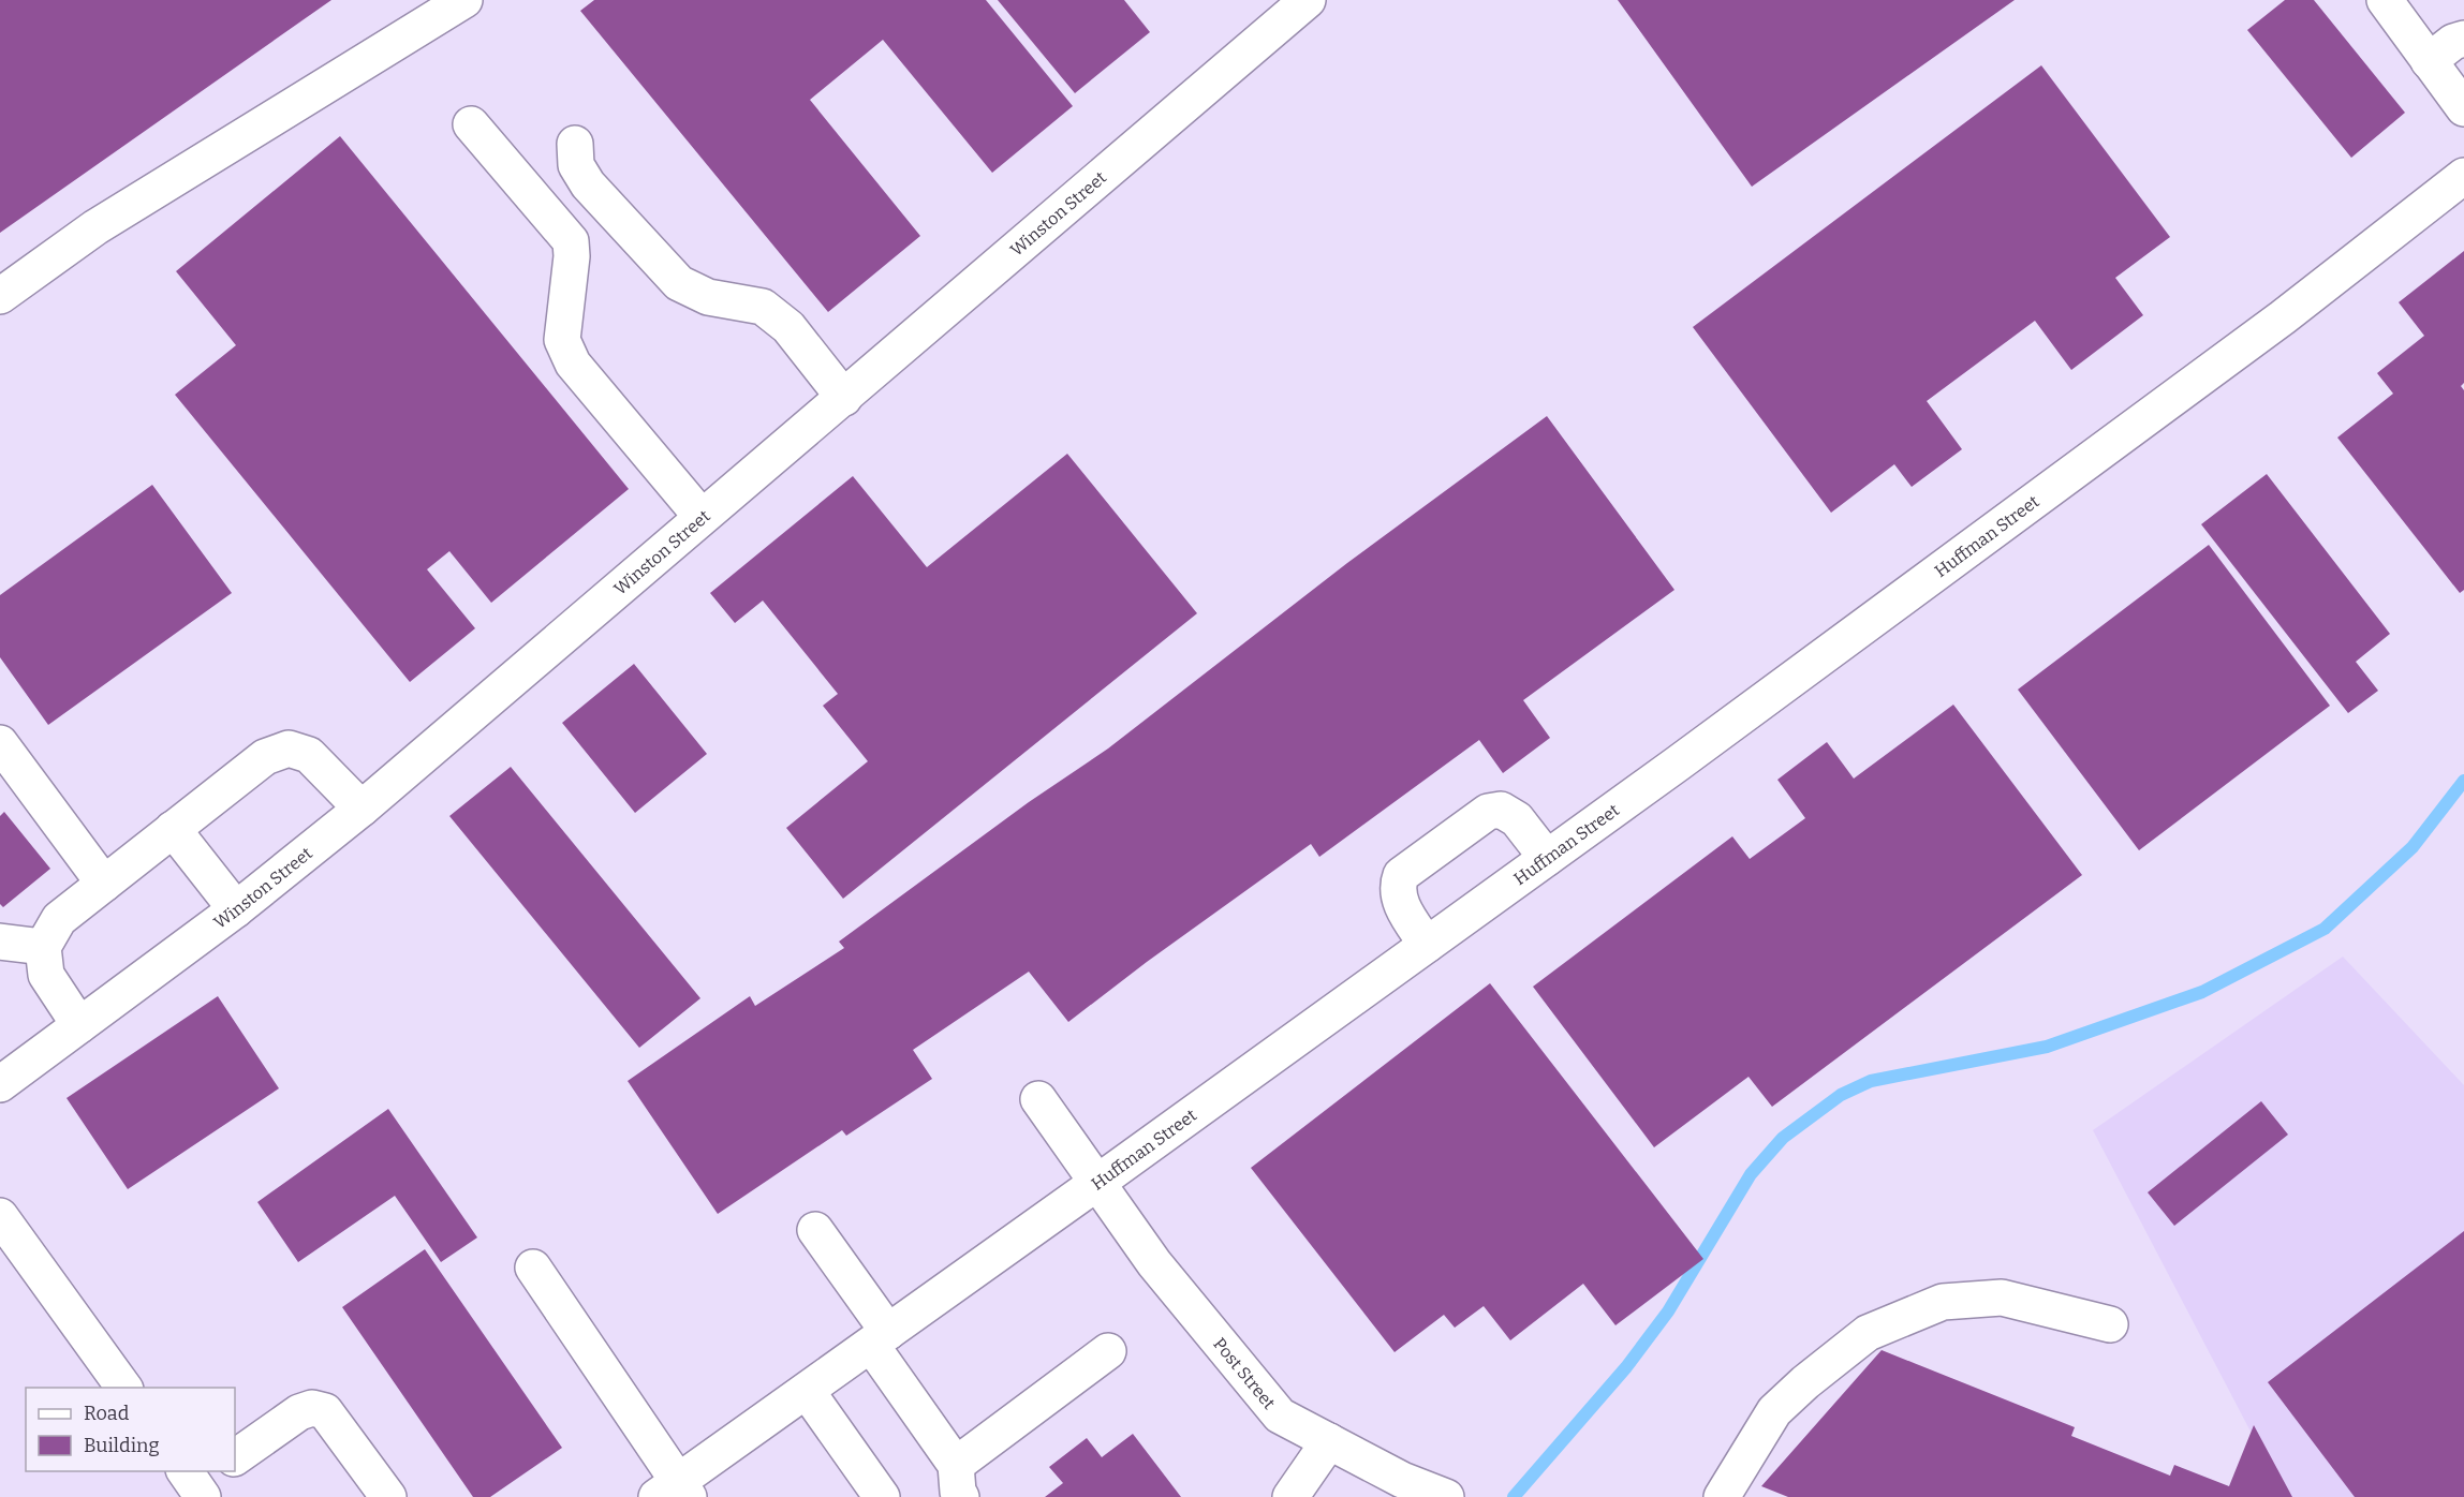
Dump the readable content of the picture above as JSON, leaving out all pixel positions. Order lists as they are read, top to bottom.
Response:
{
  "streets": {
    "street": ["Winston Street", "Huffman Street", "Post Street"]
  },
  "crossings": [
    ["Huffman Street", "Post Street"]
  ],
  "legend": ["Road", "Building"]
}
